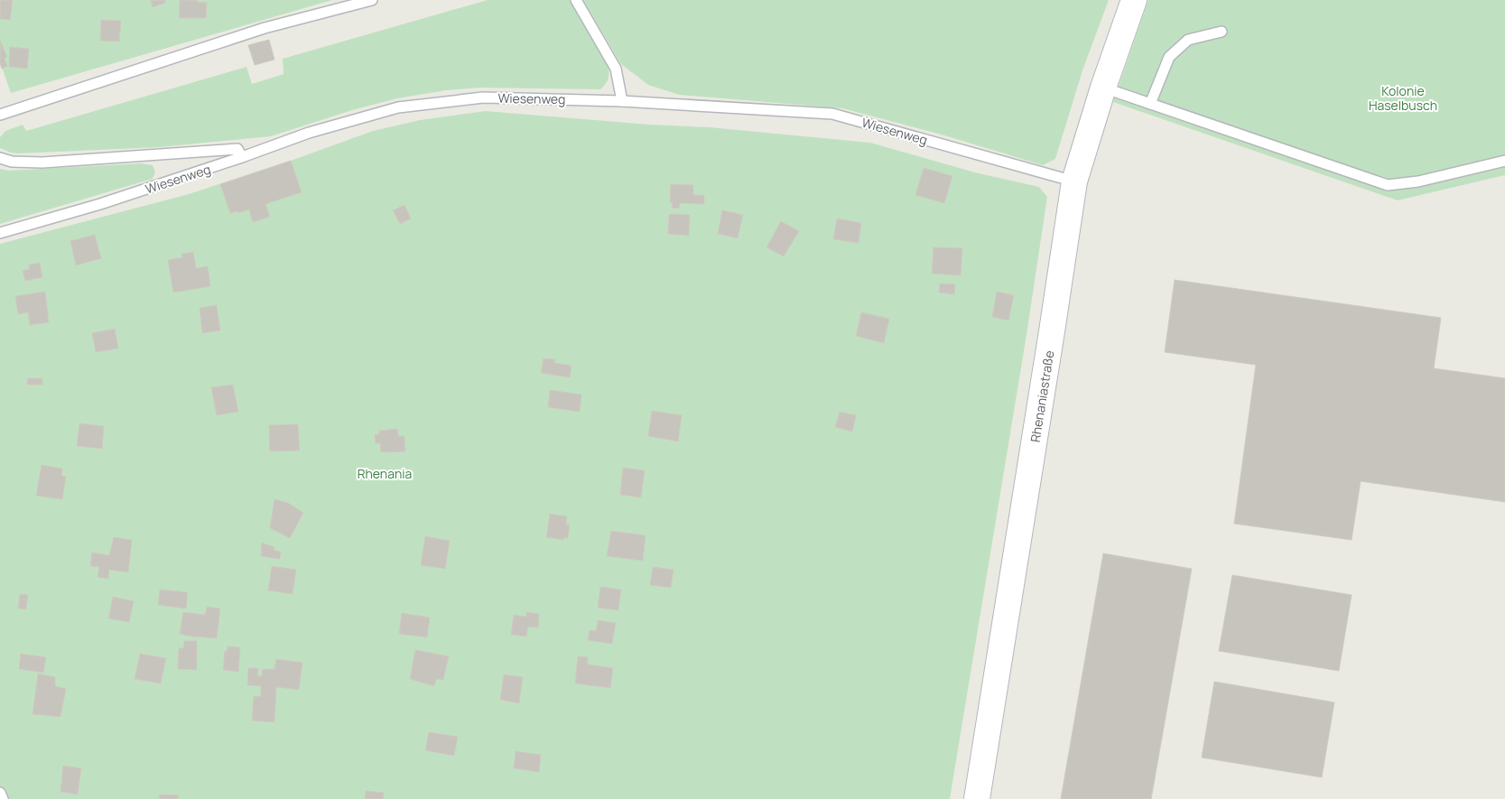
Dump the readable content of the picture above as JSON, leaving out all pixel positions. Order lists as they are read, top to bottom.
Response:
{
  "streets": {
    "street": ["Rhenaniastraße"],
    "lane": ["Wiesenweg"]
  },
  "crossings": [
    ["Wiesenweg", "Rhenaniastraße"]
  ],
  "parks": ["Kolonie Haselbusch", "Rhenania"]
}
